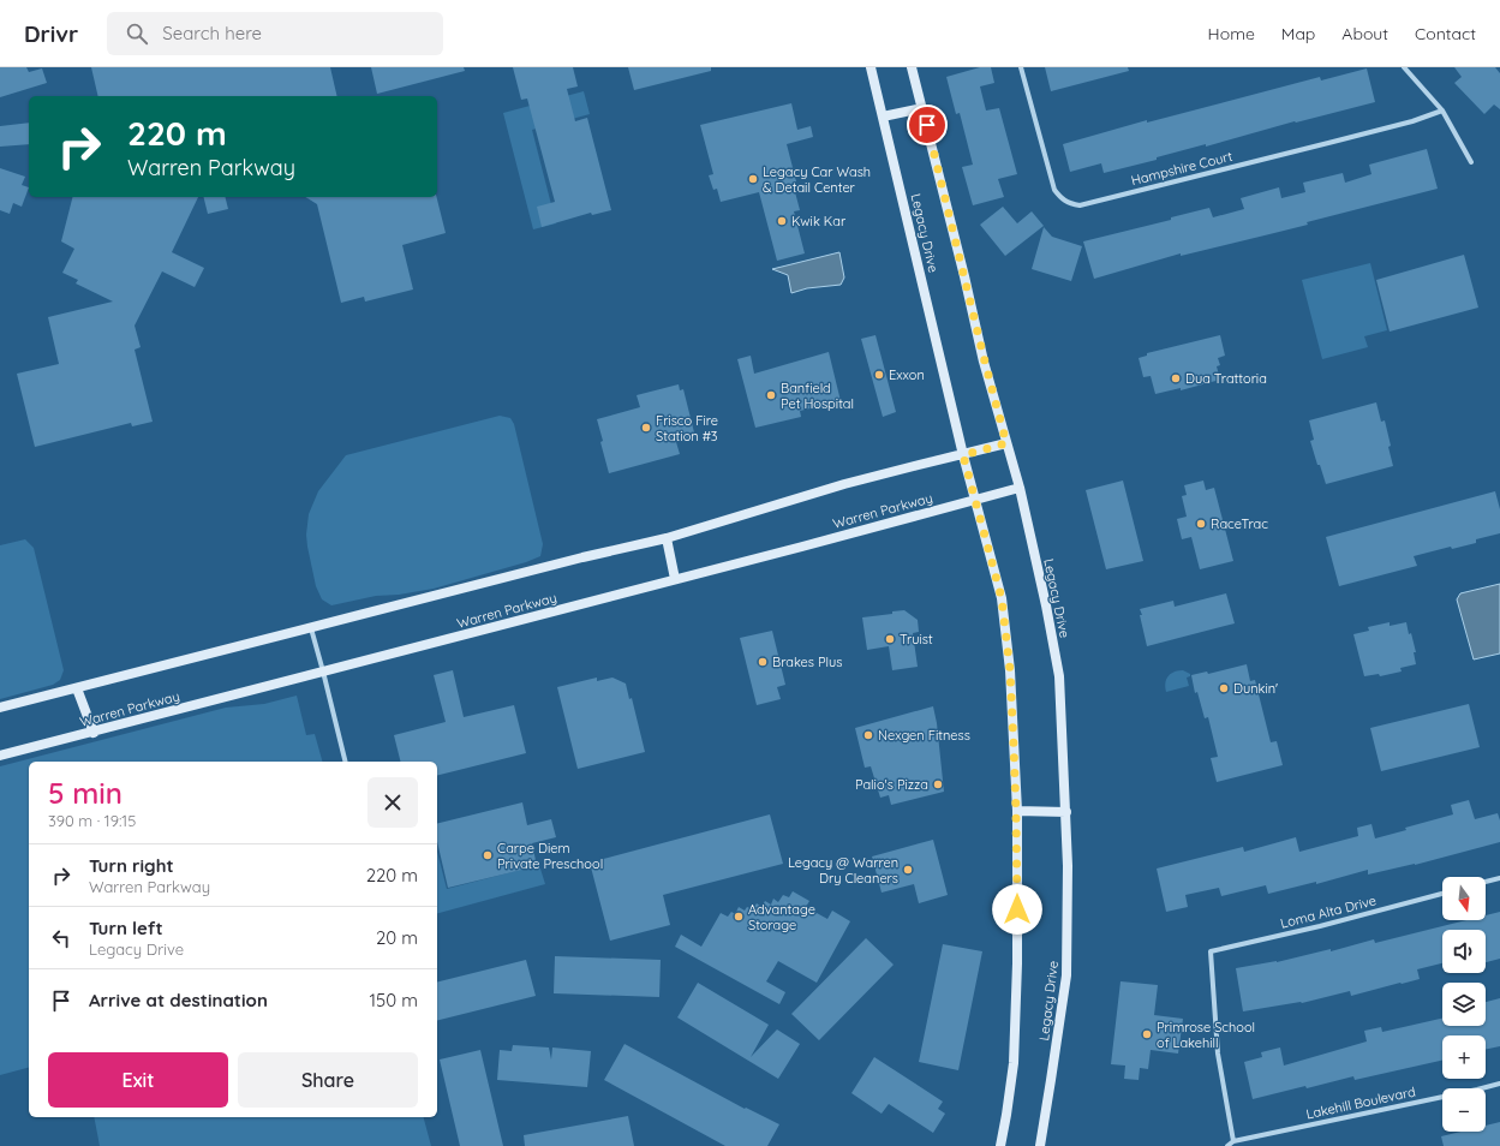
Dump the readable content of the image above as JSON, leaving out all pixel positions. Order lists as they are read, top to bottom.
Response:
{
  "streets": {
    "main road": ["Legacy Drive", "Warren Parkway"],
    "street": ["Hampshire Court", "Loma Alta Drive", "Lakehill Boulevard"]
  },
  "crossings": [
    ["Legacy Drive", "Warren Parkway"],
    ["Loma Alta Drive", "Lakehill Boulevard"]
  ],
  "places": [
    "Legacy Car Wash & Detail Center",
    "Kwik Kar",
    "Exxon",
    "Dua Trattoria",
    "Banfield Pet Hospital",
    "Frisco Fire Station #3",
    "RaceTrac",
    "Truist",
    "Brakes Plus",
    "Dunkin'",
    "Nexgen Fitness",
    "Palio's Pizza",
    "Carpe Diem Private Preschool",
    "Legacy @ Warren Dry Cleaners",
    "Advantage Storage",
    "Primrose School of Lakehill"
  ],
  "north": "bottom",
  "page": {
    "header": "Drivr",
    "search": "Search here",
    "nav": [
      "Home",
      "Map",
      "About",
      "Contact"
    ],
    "turn": ["220 m", "Warren Parkway"],
    "heading": ["5 min", "390 m · 19:15"],
    "list": [
      {
        "name": "Turn right",
        "note": "Warren Parkway",
        "value": "220 m"
      },
      {
        "name": "Turn left",
        "note": "Legacy Drive",
        "value": "20 m"
      },
      {
        "name": "Arrive at destination",
        "value": "150 m"
      }
    ],
    "map_buttons": ["+", "−"],
    "buttons": ["Exit", "Share"]
  }
}
